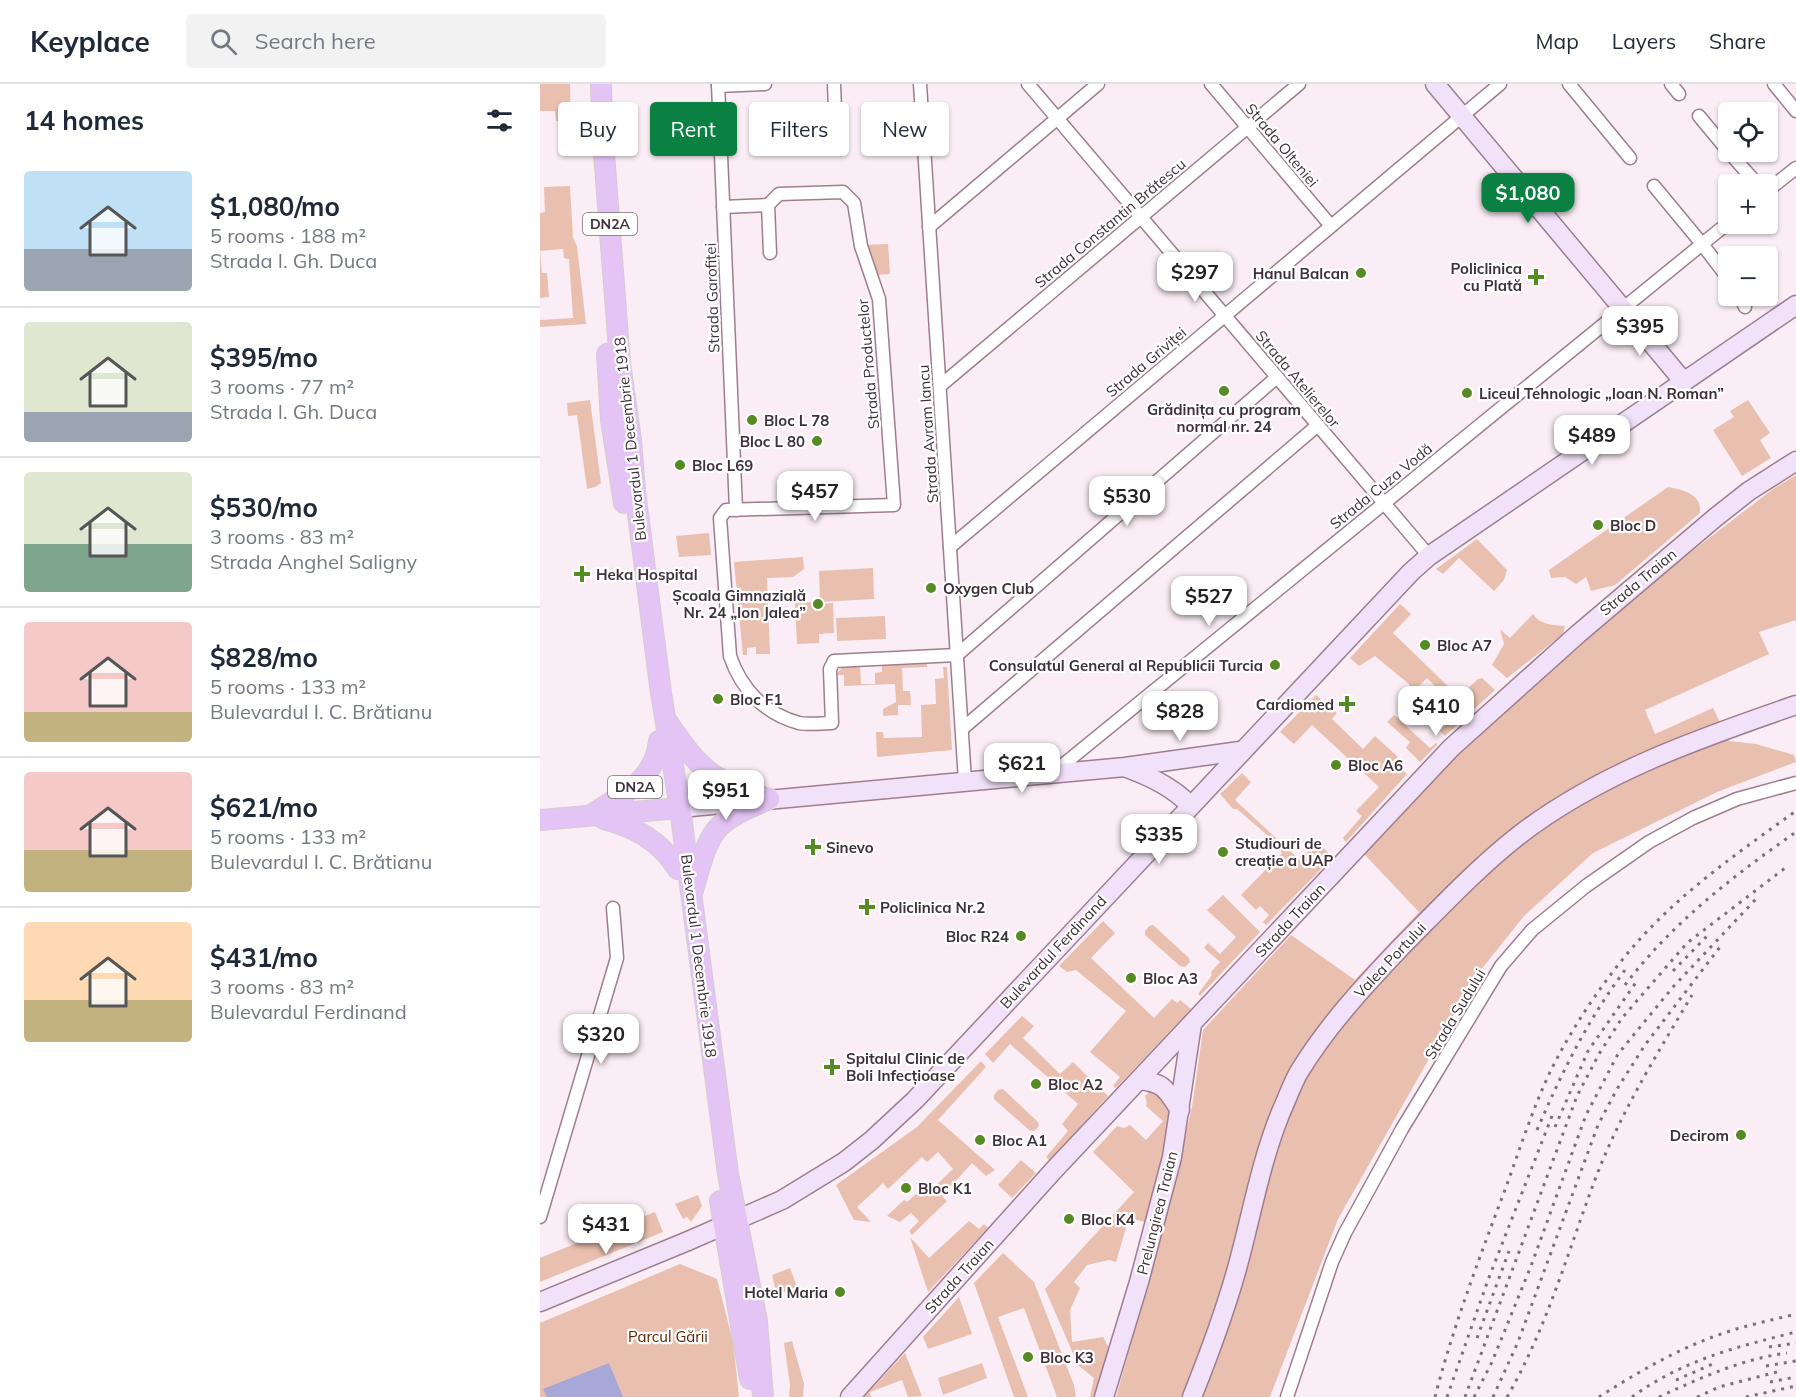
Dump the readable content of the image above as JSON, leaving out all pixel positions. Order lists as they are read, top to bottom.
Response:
{
  "streets": {
    "main road": ["DN2A", "Bulevardul 1 Decembrie 1918"],
    "street": [
      "Strada Olteniei",
      "Strada Constantin Brătescu",
      "Strada Garofiței",
      "Strada Griviței",
      "Strada Productelor",
      "Strada Atelierelor",
      "Strada Avram Iancu",
      "Strada Cuza Vodă",
      "Strada Traian",
      "Bulevardul Ferdinand",
      "Valea Portului",
      "Strada Sudului",
      "Prelungirea Traian"
    ]
  },
  "crossings": [
    ["Strada Olteniei", "Strada Constantin Brătescu"],
    ["Strada Olteniei", "Strada Griviței"],
    ["Strada Constantin Brătescu", "Strada Atelierelor"],
    ["Strada Constantin Brătescu", "Strada Avram Iancu"],
    ["DN2A", "Bulevardul 1 Decembrie 1918"],
    ["Strada Garofiței", "Strada Productelor"],
    ["Strada Griviței", "Strada Atelierelor"],
    ["Strada Griviței", "Strada Avram Iancu"],
    ["Strada Atelierelor", "Strada Cuza Vodă"],
    ["Strada Atelierelor", "Bulevardul Ferdinand"],
    ["Bulevardul 1 Decembrie 1918", "Bulevardul Ferdinand"],
    ["Strada Traian", "Prelungirea Traian"]
  ],
  "parks": ["Parcul Gării"],
  "places": {
    "other": [
      "Hanul Balcan",
      "Grădinița cu program normal nr. 24",
      "Liceul Tehnologic „Ioan N. Roman”",
      "Bloc L 78",
      "Bloc L 80",
      "Bloc L69",
      "Bloc D",
      "Oxygen Club",
      "Școala Gimnazială Nr. 24 „Ion Jalea”",
      "Bloc A7",
      "Consulatul General al Republicii Turcia",
      "Bloc F1",
      "Bloc A6",
      "Studiouri de creație a UAP",
      "Bloc R24",
      "Bloc A3",
      "Bloc A2",
      "Decirom",
      "Bloc A1",
      "Bloc K1",
      "Bloc K4",
      "Hotel Maria",
      "Bloc K3"
    ],
    "health": [
      "Policlinica cu Plată",
      "Heka Hospital",
      "Cardiomed",
      "Sinevo",
      "Policlinica Nr.2",
      "Spitalul Clinic de Boli Infecțioase"
    ]
  },
  "page": {
    "header": "Keyplace",
    "search": "Search here",
    "nav": ["Map", "Layers", "Share"],
    "heading": "14 homes",
    "map_buttons": ["+", "−"],
    "chip": [
      "Buy",
      "Rent",
      "Filters",
      "New"
    ],
    "list": [
      {
        "name": "$1,080/mo",
        "note": "5 rooms · 188 m² · Strada I. Gh. Duca"
      },
      {
        "name": "$395/mo",
        "note": "3 rooms · 77 m² · Strada I. Gh. Duca"
      },
      {
        "name": "$530/mo",
        "note": "3 rooms · 83 m² · Strada Anghel Saligny"
      },
      {
        "name": "$828/mo",
        "note": "5 rooms · 133 m² · Bulevardul I. C. Brătianu"
      },
      {
        "name": "$621/mo",
        "note": "5 rooms · 133 m² · Bulevardul I. C. Brătianu"
      },
      {
        "name": "$431/mo",
        "note": "3 rooms · 83 m² · Bulevardul Ferdinand"
      }
    ],
    "price": [
      "$1,080",
      "$297",
      "$395",
      "$489",
      "$457",
      "$530",
      "$527",
      "$410",
      "$828",
      "$621",
      "$951",
      "$335",
      "$320",
      "$431"
    ]
  }
}
